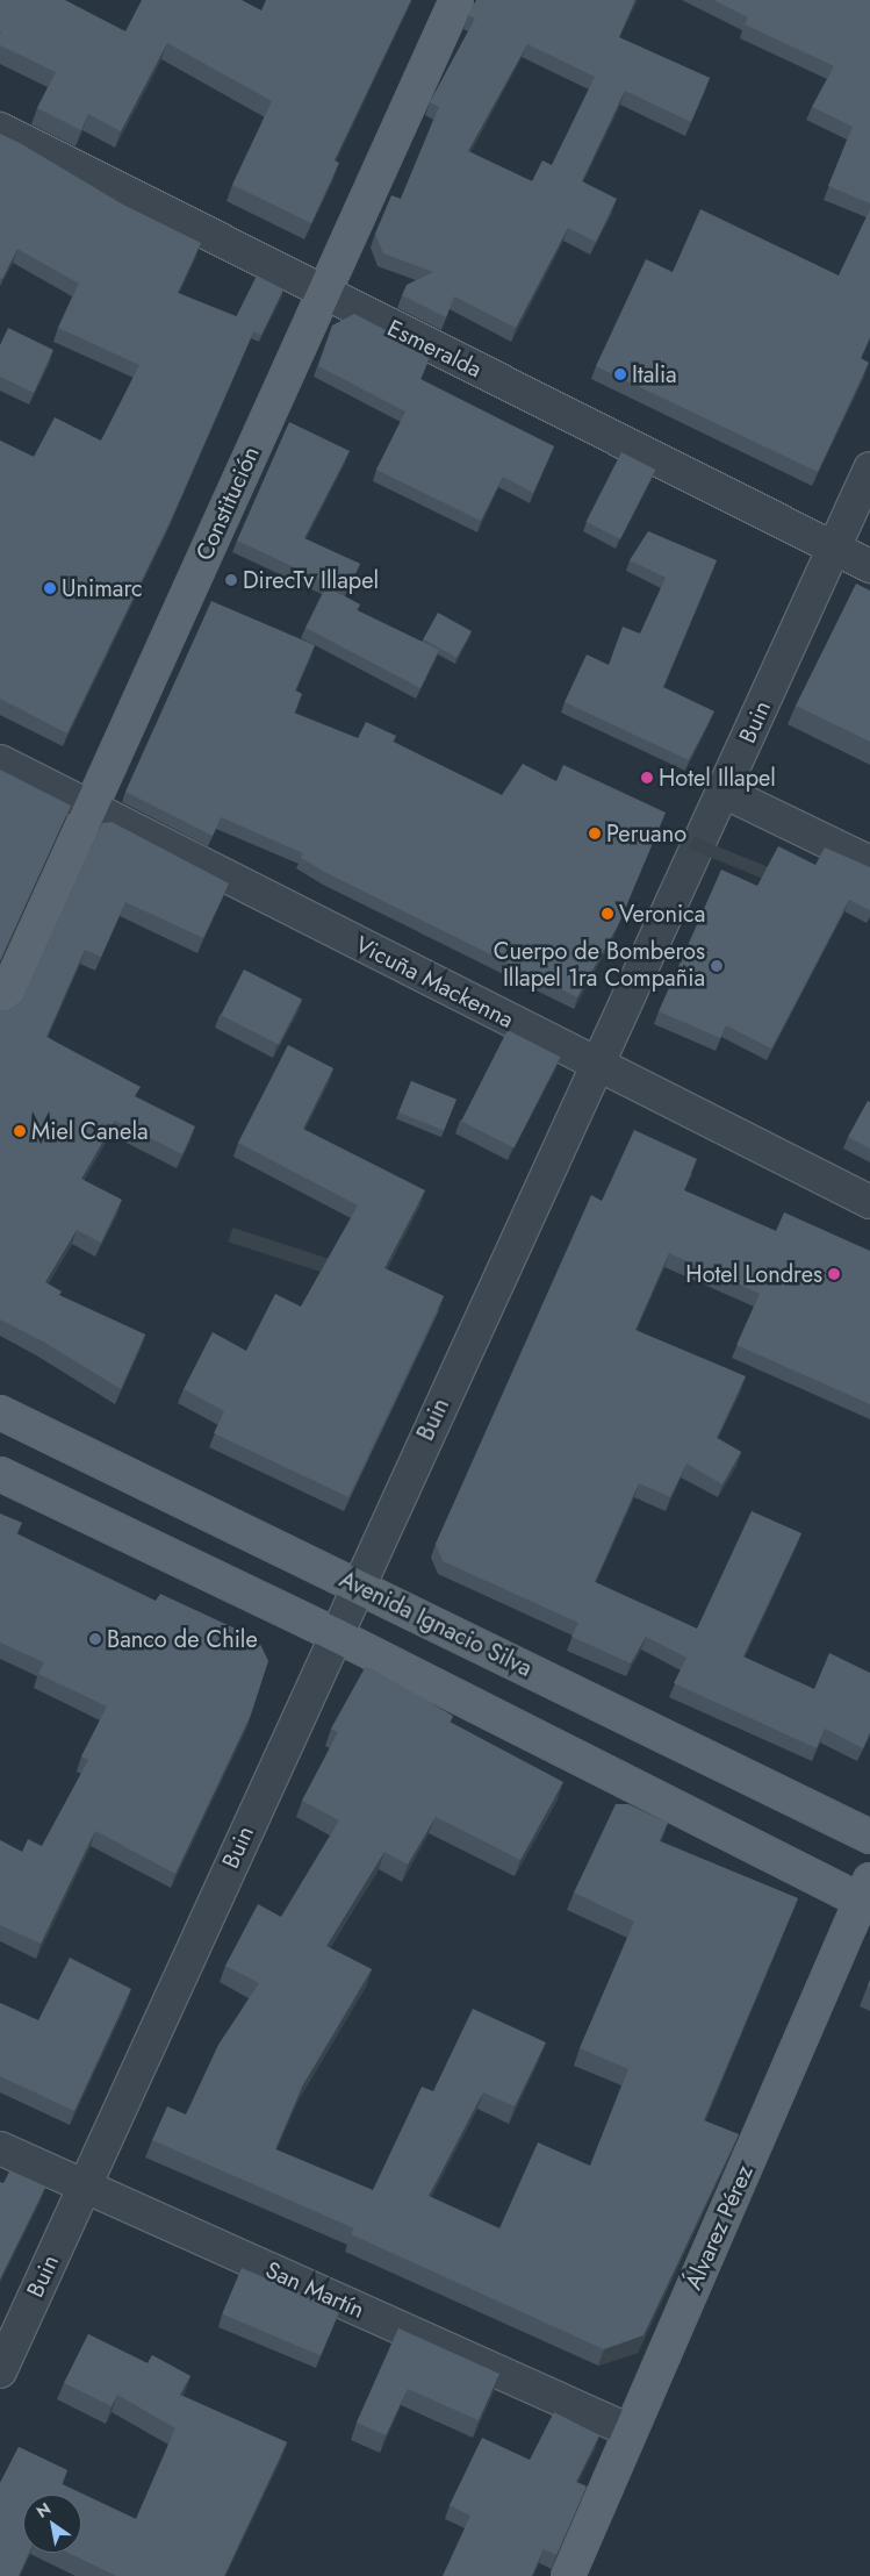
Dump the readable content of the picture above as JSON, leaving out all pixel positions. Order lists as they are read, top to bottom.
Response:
{
  "streets": {
    "main road": ["Constitución", "Avenida Ignacio Silva", "Álvarez Pérez"],
    "street": [
      "Esmeralda",
      "Buin",
      "Vicuña Mackenna",
      "San Martín"
    ]
  },
  "crossings": [
    ["Esmeralda", "Constitución"],
    ["Esmeralda", "Buin"],
    ["Constitución", "Vicuña Mackenna"],
    ["Buin", "Vicuña Mackenna"],
    ["Buin", "Avenida Ignacio Silva"],
    ["Buin", "San Martín"],
    ["Álvarez Pérez", "San Martín"]
  ],
  "places": [
    "Italia",
    "DirecTv Illapel",
    "Unimarc",
    "Hotel Illapel",
    "Peruano",
    "Veronica",
    "Cuerpo de Bomberos Illapel 1ra Compañia",
    "Miel Canela",
    "Hotel Londres",
    "Banco de Chile"
  ],
  "north": "top left"
}
